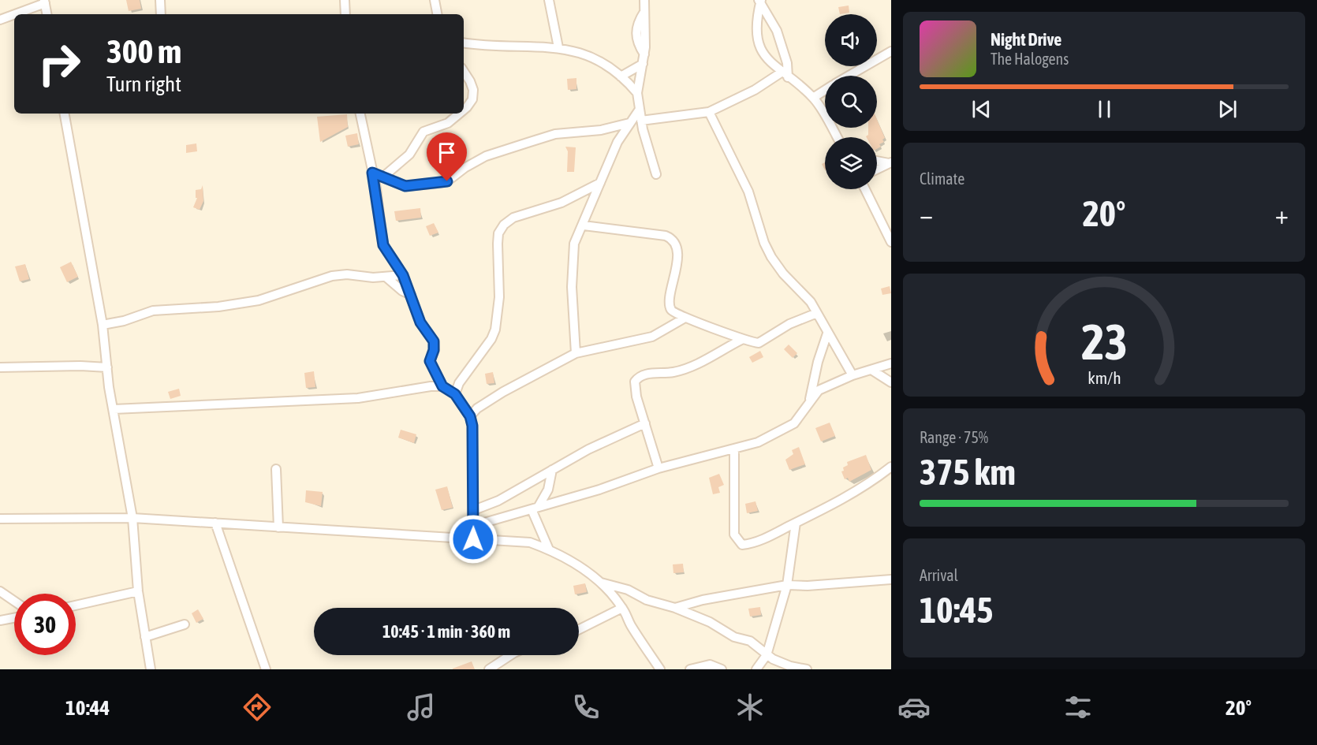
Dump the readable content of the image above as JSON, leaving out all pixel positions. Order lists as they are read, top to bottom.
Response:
{
  "page": {
    "turn": ["300 m", "Turn right"],
    "song": ["Night Drive", "The Halogens"],
    "tile": [
      "Climate",
      ["Range · 75%", "375 km"],
      ["Arrival", "10:45"]
    ],
    "heat": ["−", "20°", "+"],
    "limit": "30",
    "trip": "10:45 · 1 min · 360 m",
    "tabs": ["10:44", "20°"],
    "gauge": ["23", "km/h"]
  }
}
